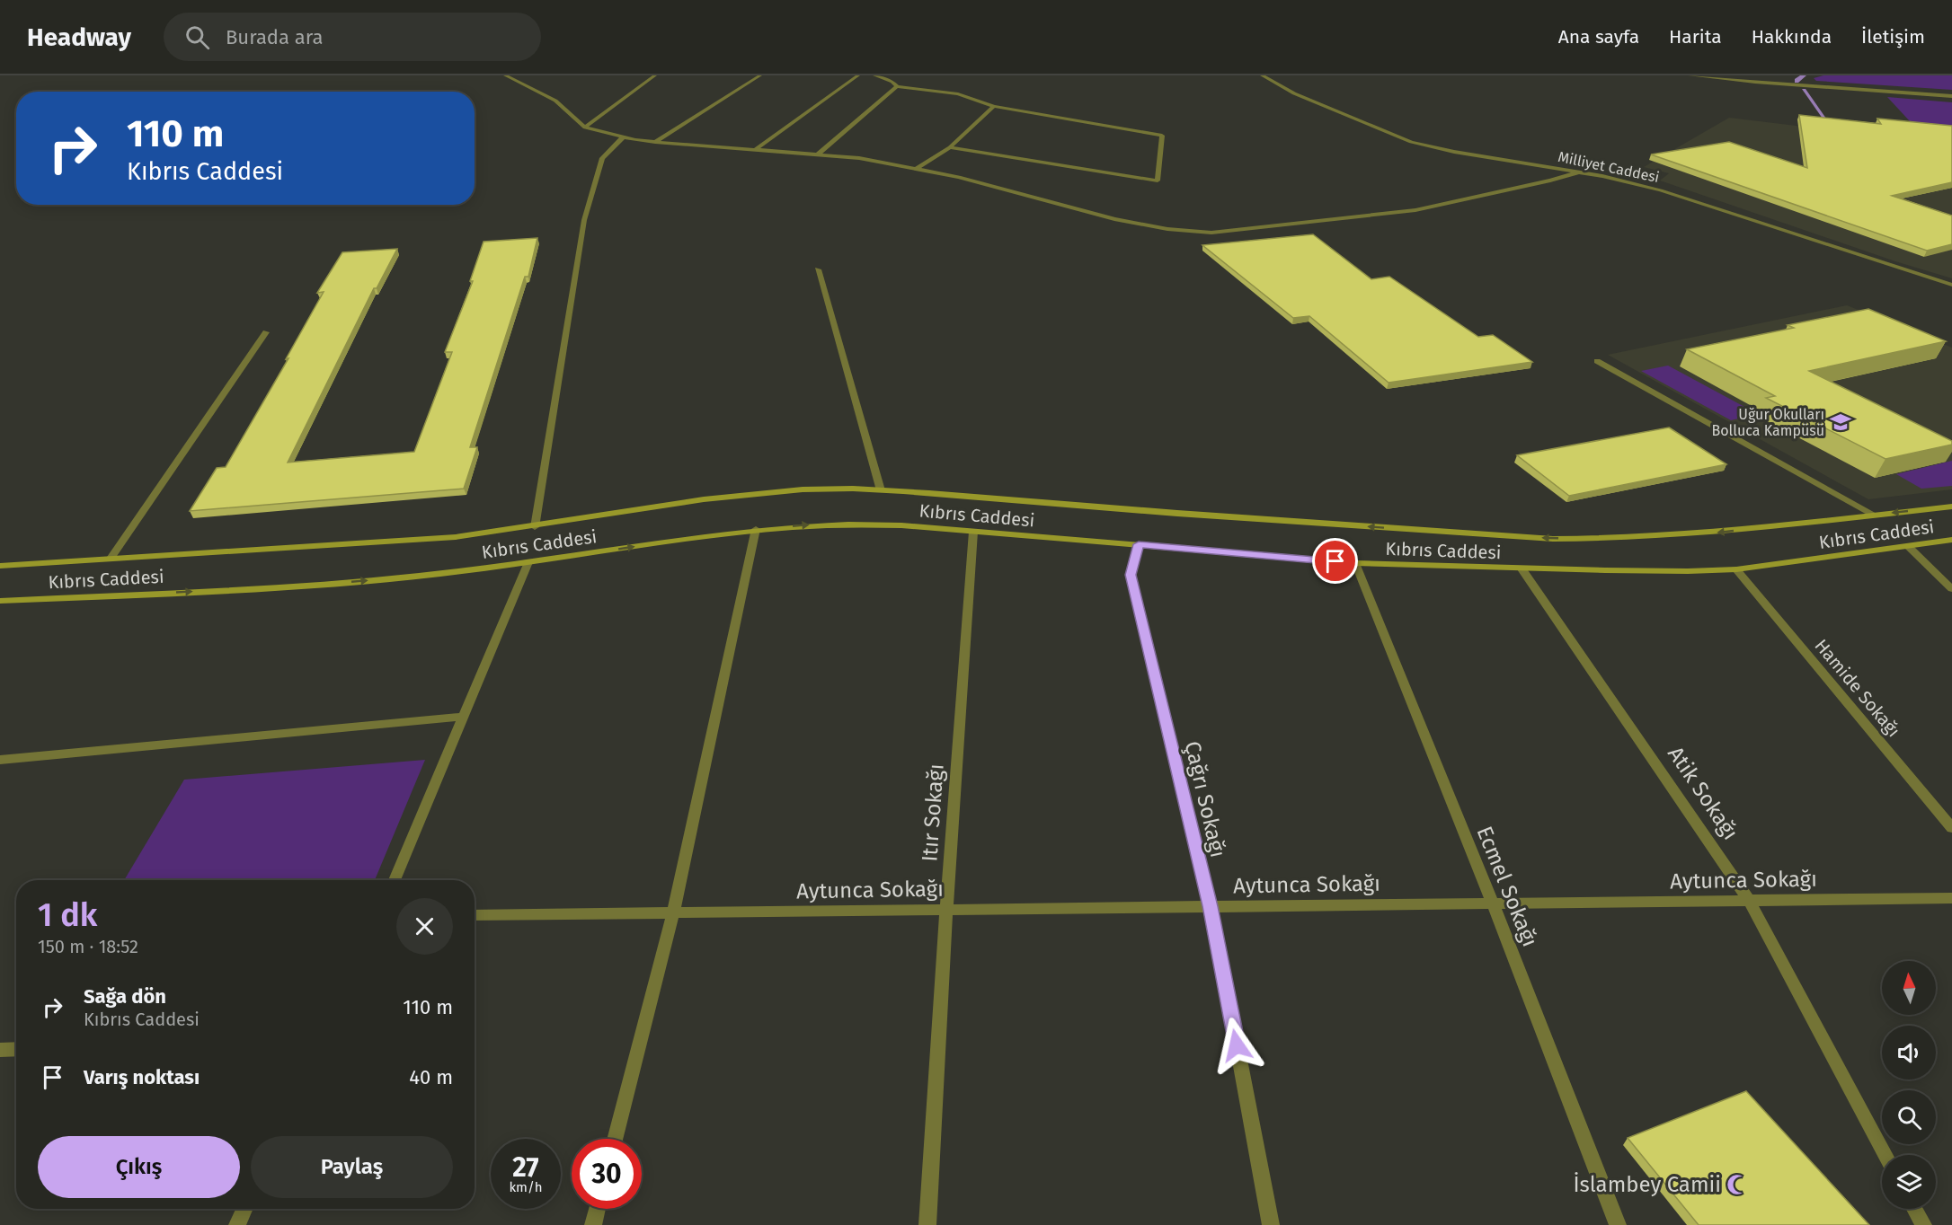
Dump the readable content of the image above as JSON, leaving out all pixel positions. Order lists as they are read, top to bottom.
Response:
{
  "streets": {
    "main road": ["Kıbrıs Caddesi"],
    "street": [
      "Milliyet Caddesi",
      "Hamide Sokağı",
      "Atik Sokağı",
      "Çağrı Sokağı",
      "Itır Sokağı",
      "Aytunca Sokağı",
      "Ecmel Sokağı"
    ]
  },
  "crossings": [
    ["Kıbrıs Caddesi", "Hamide Sokağı"],
    ["Kıbrıs Caddesi", "Atik Sokağı"],
    ["Kıbrıs Caddesi", "Çağrı Sokağı"],
    ["Kıbrıs Caddesi", "Itır Sokağı"],
    ["Kıbrıs Caddesi", "Ecmel Sokağı"],
    ["Atik Sokağı", "Aytunca Sokağı"],
    ["Çağrı Sokağı", "Aytunca Sokağı"],
    ["Itır Sokağı", "Aytunca Sokağı"],
    ["Aytunca Sokağı", "Ecmel Sokağı"]
  ],
  "places": {
    "school or university": ["Uğur Okulları Bolluca Kampüsü"],
    "mosque": ["İslambey Camii"]
  },
  "north": "top",
  "page": {
    "header": "Headway",
    "search": "Burada ara",
    "nav": [
      "Ana sayfa",
      "Harita",
      "Hakkında",
      "İletişim"
    ],
    "turn": ["110 m", "Kıbrıs Caddesi"],
    "heading": ["1 dk", "150 m · 18:52"],
    "list": [
      {
        "name": "Sağa dön",
        "note": "Kıbrıs Caddesi",
        "value": "110 m"
      },
      {
        "name": "Varış noktası",
        "value": "40 m"
      }
    ],
    "buttons": ["Çıkış", "Paylaş"],
    "speed": "27 km/h",
    "limit": "30"
  }
}
